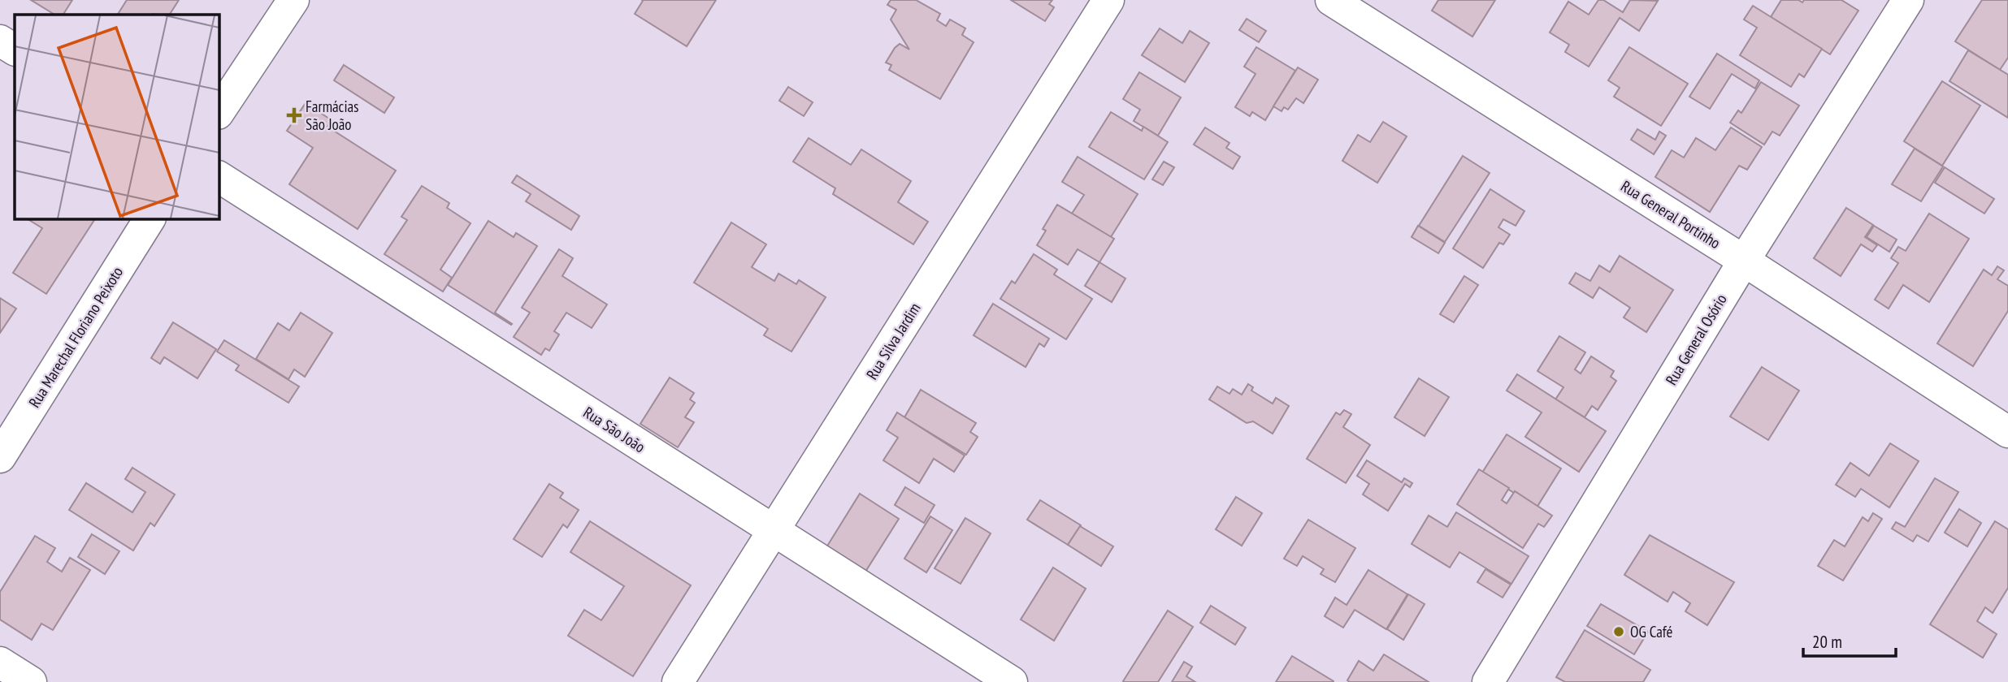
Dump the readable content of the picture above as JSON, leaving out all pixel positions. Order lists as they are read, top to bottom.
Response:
{
  "streets": {
    "street": [
      "Rua General Portinho",
      "Rua Marechal Floriano Peixoto",
      "Rua General Osório",
      "Rua Silva Jardim",
      "Rua São João"
    ]
  },
  "crossings": [
    ["Rua General Portinho", "Rua General Osório"],
    ["Rua Silva Jardim", "Rua São João"]
  ],
  "places": {
    "health": ["Farmácias São João"],
    "other": ["OG Café"]
  },
  "scale_bar": "20 m"
}
